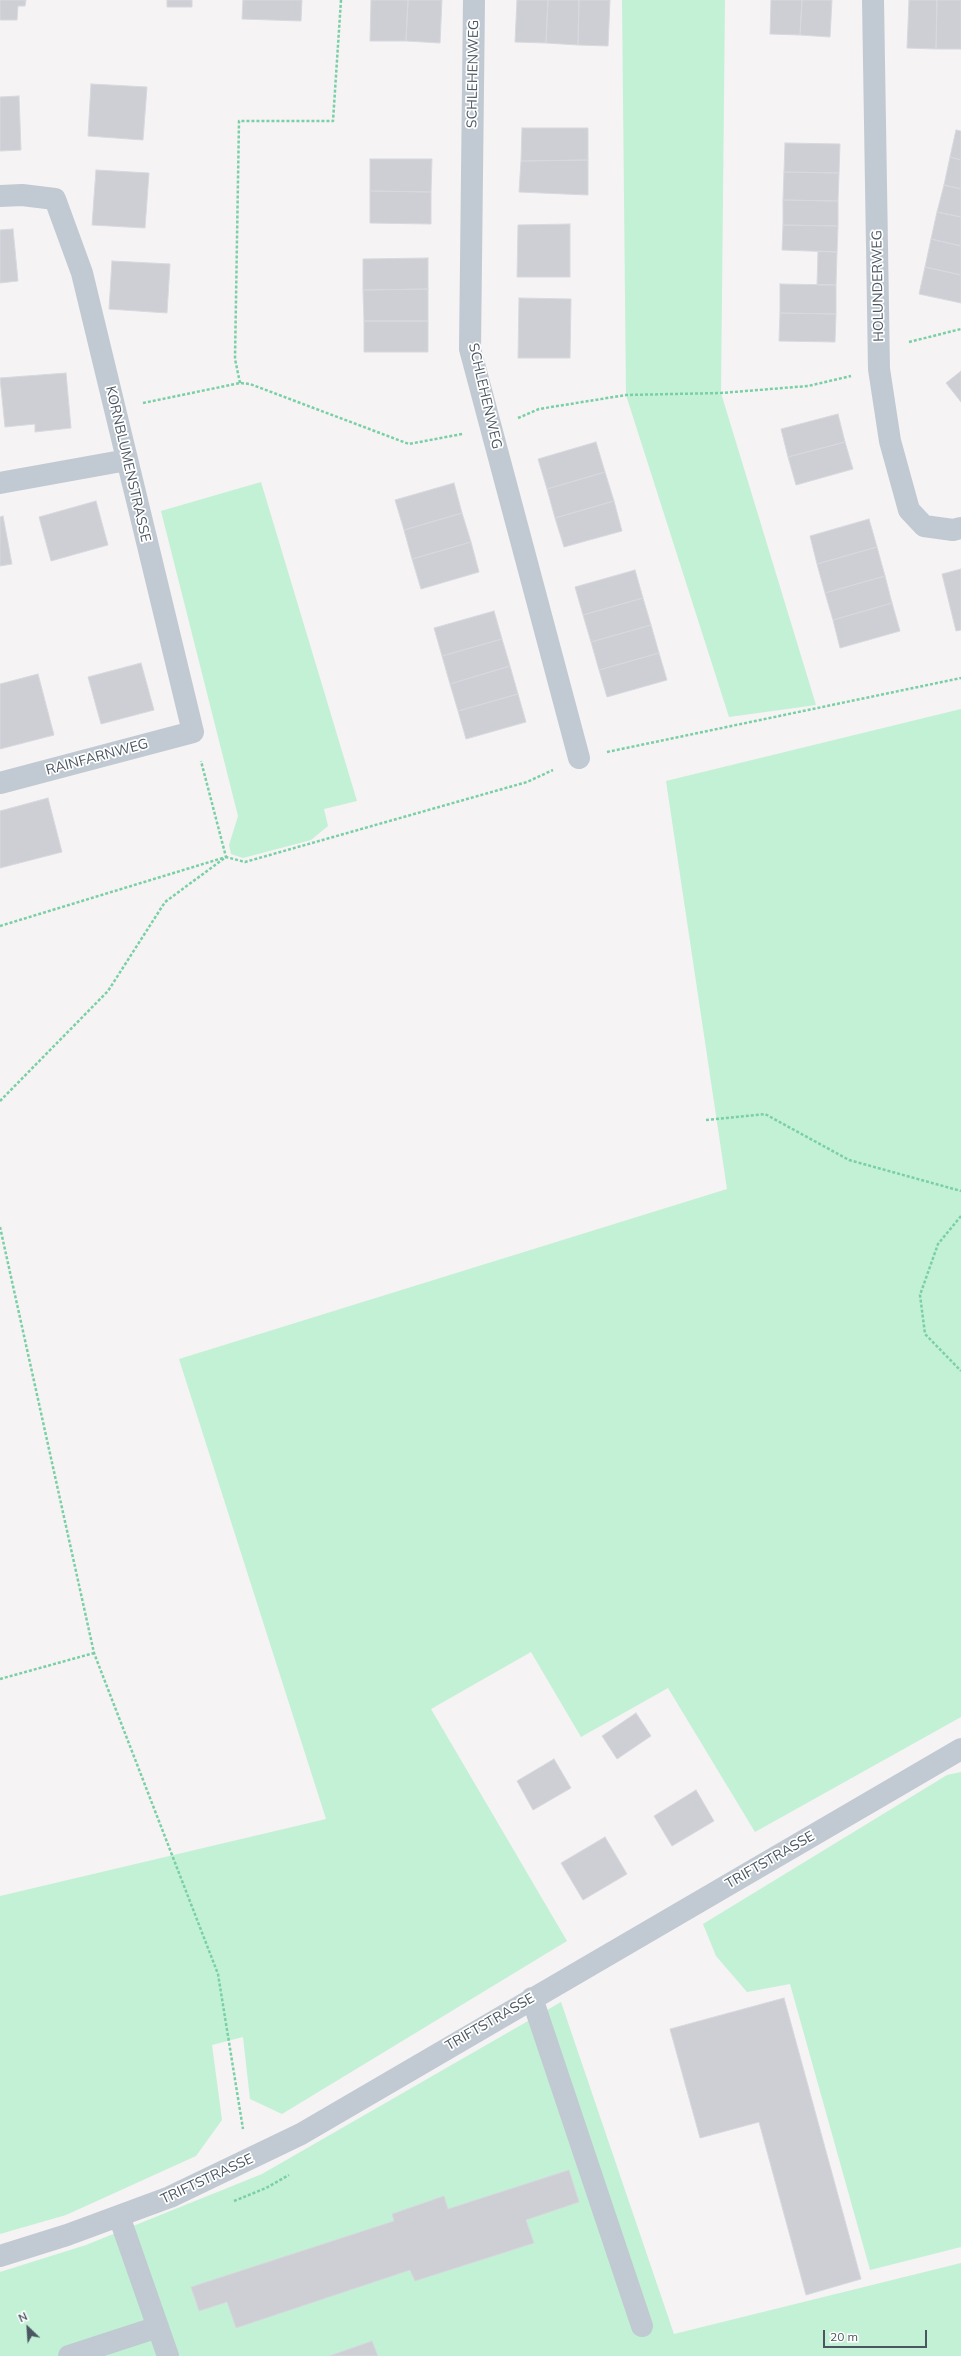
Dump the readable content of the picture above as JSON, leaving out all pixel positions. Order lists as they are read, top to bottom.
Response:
{
  "streets": {
    "street": [
      "SCHLEHENWEG",
      "HOLUNDERWEG",
      "KORNBLUMENSTRASSE",
      "RAINFARNWEG",
      "TRIFTSTRASSE"
    ]
  },
  "crossings": [
    ["KORNBLUMENSTRASSE", "RAINFARNWEG"]
  ],
  "scale_bar": "20 m",
  "north": "top left"
}
